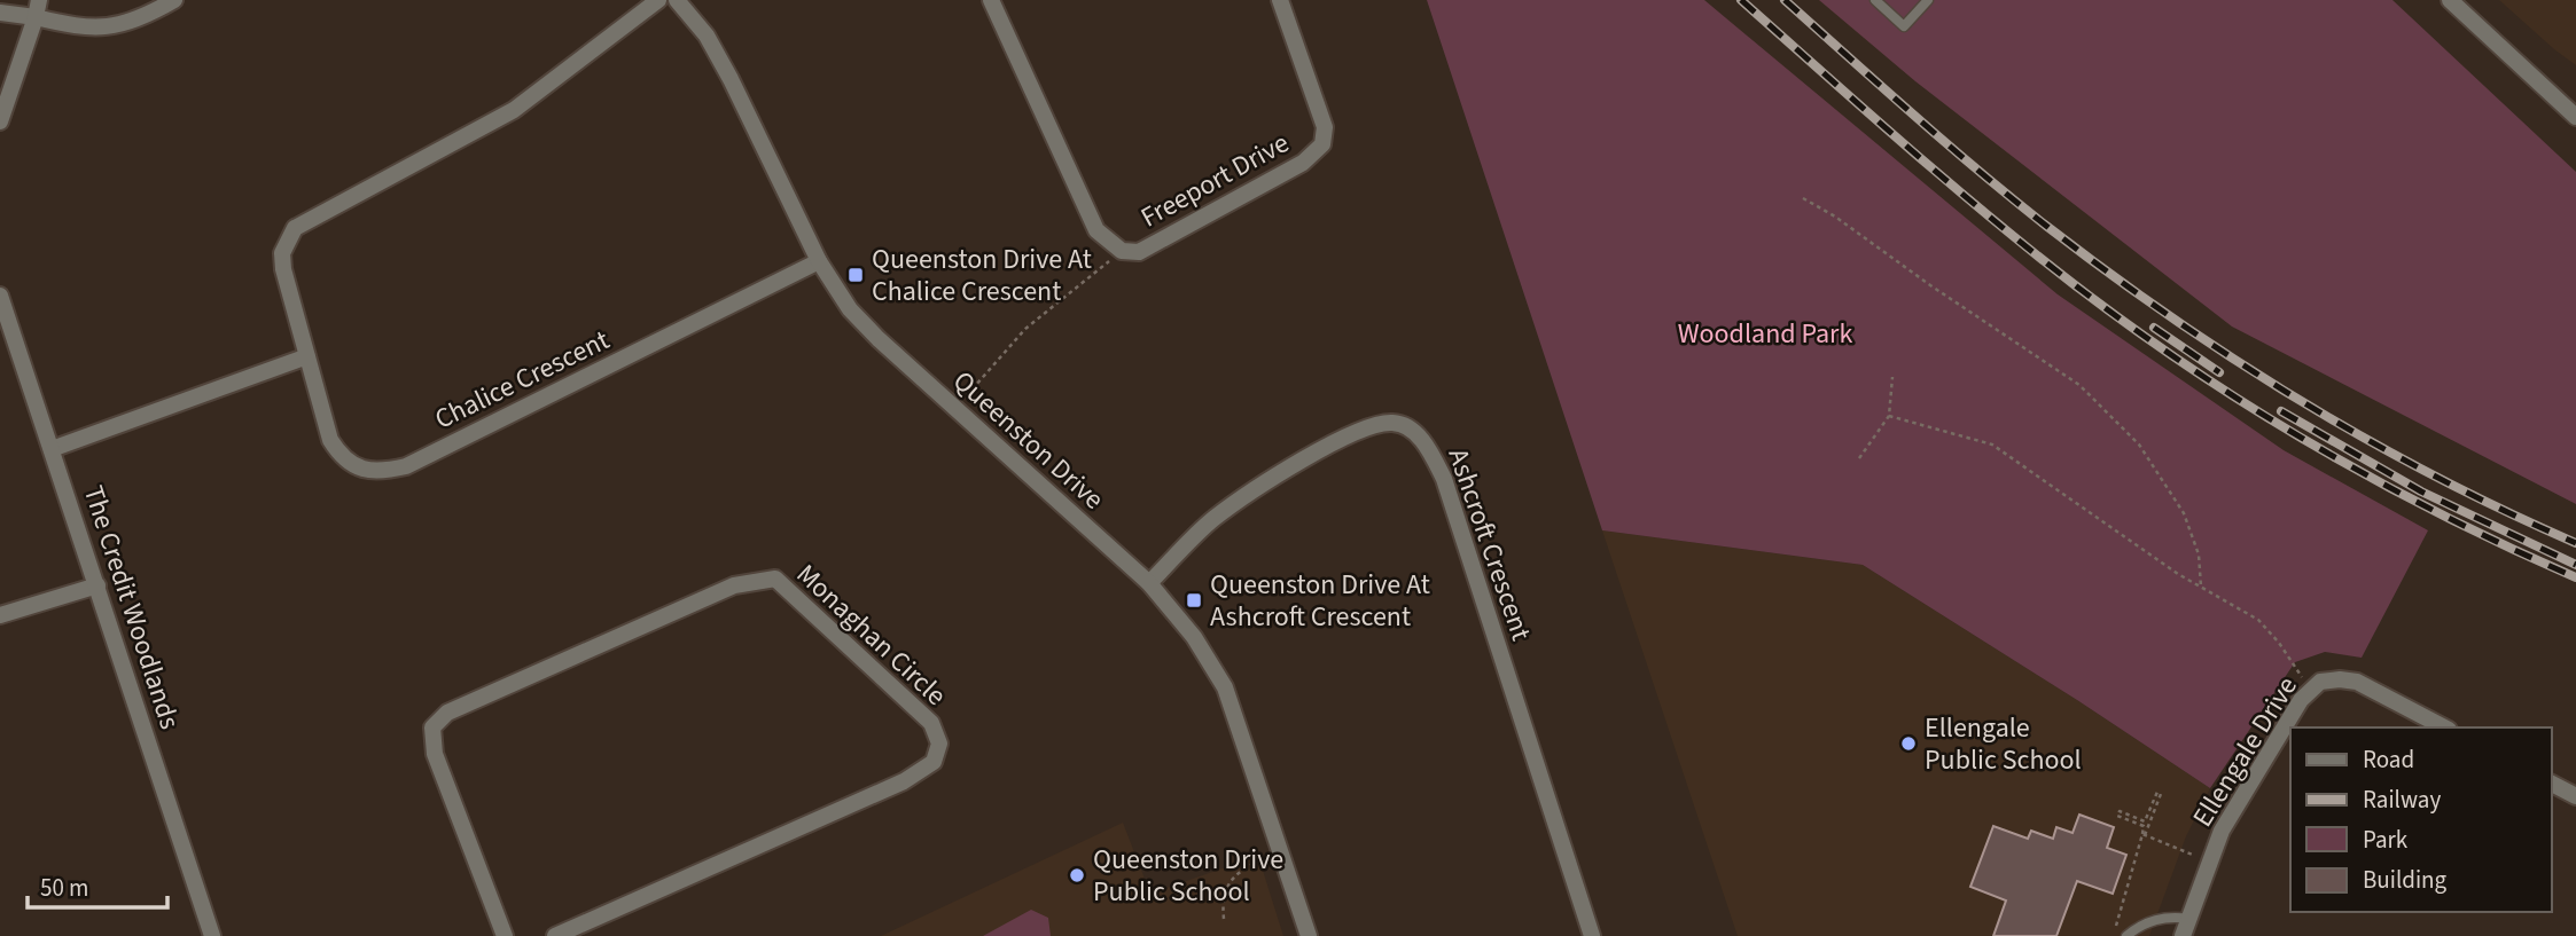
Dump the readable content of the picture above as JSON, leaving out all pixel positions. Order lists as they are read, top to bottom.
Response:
{
  "streets": {
    "street": [
      "Freeport Drive",
      "Chalice Crescent",
      "Queenston Drive",
      "Ashcroft Crescent",
      "The Credit Woodlands",
      "Monaghan Circle",
      "Ellengale Drive"
    ]
  },
  "crossings": [
    ["Chalice Crescent", "Queenston Drive"],
    ["Queenston Drive", "Ashcroft Crescent"]
  ],
  "parks": ["Woodland Park"],
  "places": {
    "transit": ["Queenston Drive At Chalice Crescent", "Queenston Drive At Ashcroft Crescent"],
    "other": ["Ellengale Public School", "Queenston Drive Public School"]
  },
  "legend": [
    "Road",
    "Railway",
    "Park",
    "Building"
  ],
  "scale_bar": "50 m"
}
